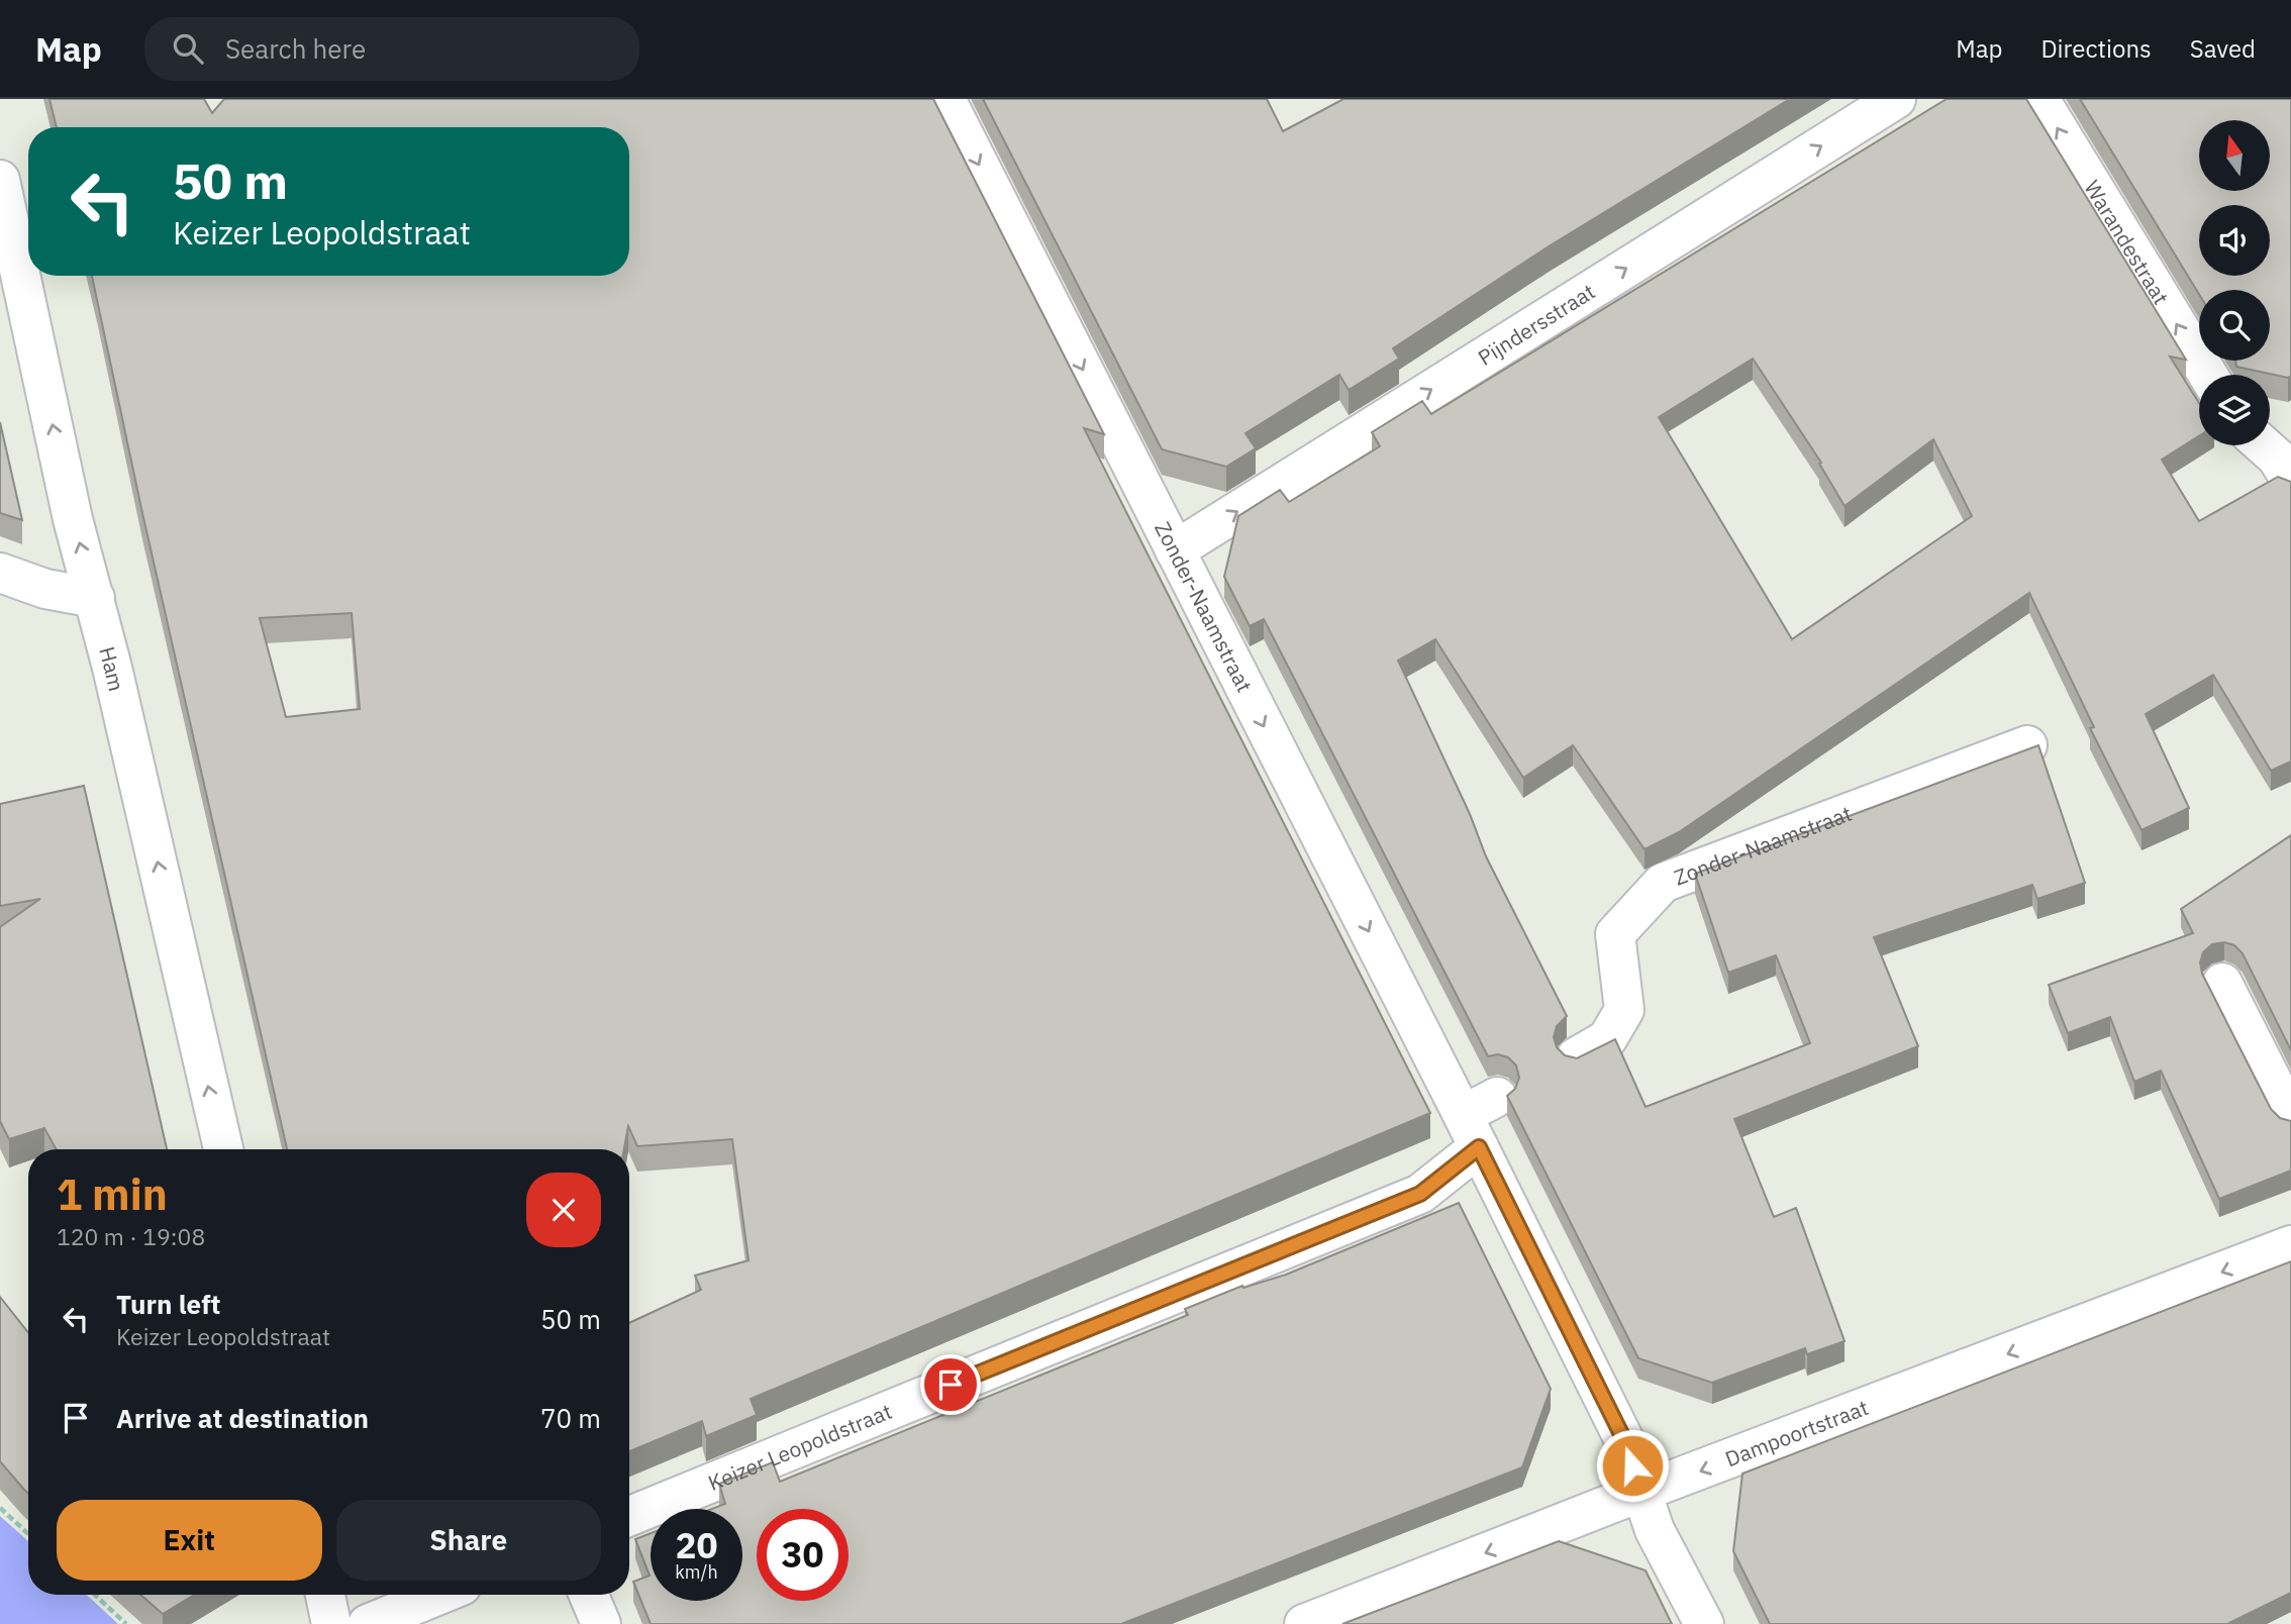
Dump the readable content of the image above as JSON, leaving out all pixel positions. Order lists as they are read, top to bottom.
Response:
{
  "streets": {
    "street": [
      "Warandestraat",
      "Pijndersstraat",
      "Zonder-Naamstraat",
      "Ham",
      "Dampoortstraat",
      "Keizer Leopoldstraat"
    ]
  },
  "crossings": [
    ["Pijndersstraat", "Zonder-Naamstraat"],
    ["Zonder-Naamstraat", "Dampoortstraat"],
    ["Zonder-Naamstraat", "Keizer Leopoldstraat"]
  ],
  "one_way": [
    "Warandestraat",
    "Pijndersstraat",
    "Zonder-Naamstraat",
    "Ham",
    "Dampoortstraat"
  ],
  "north": "top",
  "page": {
    "header": "Map",
    "search": "Search here",
    "nav": ["Map", "Directions", "Saved"],
    "turn": ["50 m", "Keizer Leopoldstraat"],
    "heading": ["1 min", "120 m · 19:08"],
    "list": [
      {
        "name": "Turn left",
        "note": "Keizer Leopoldstraat",
        "value": "50 m"
      },
      {
        "name": "Arrive at destination",
        "value": "70 m"
      }
    ],
    "buttons": ["Exit", "Share"],
    "speed": "20 km/h",
    "limit": "30"
  }
}
